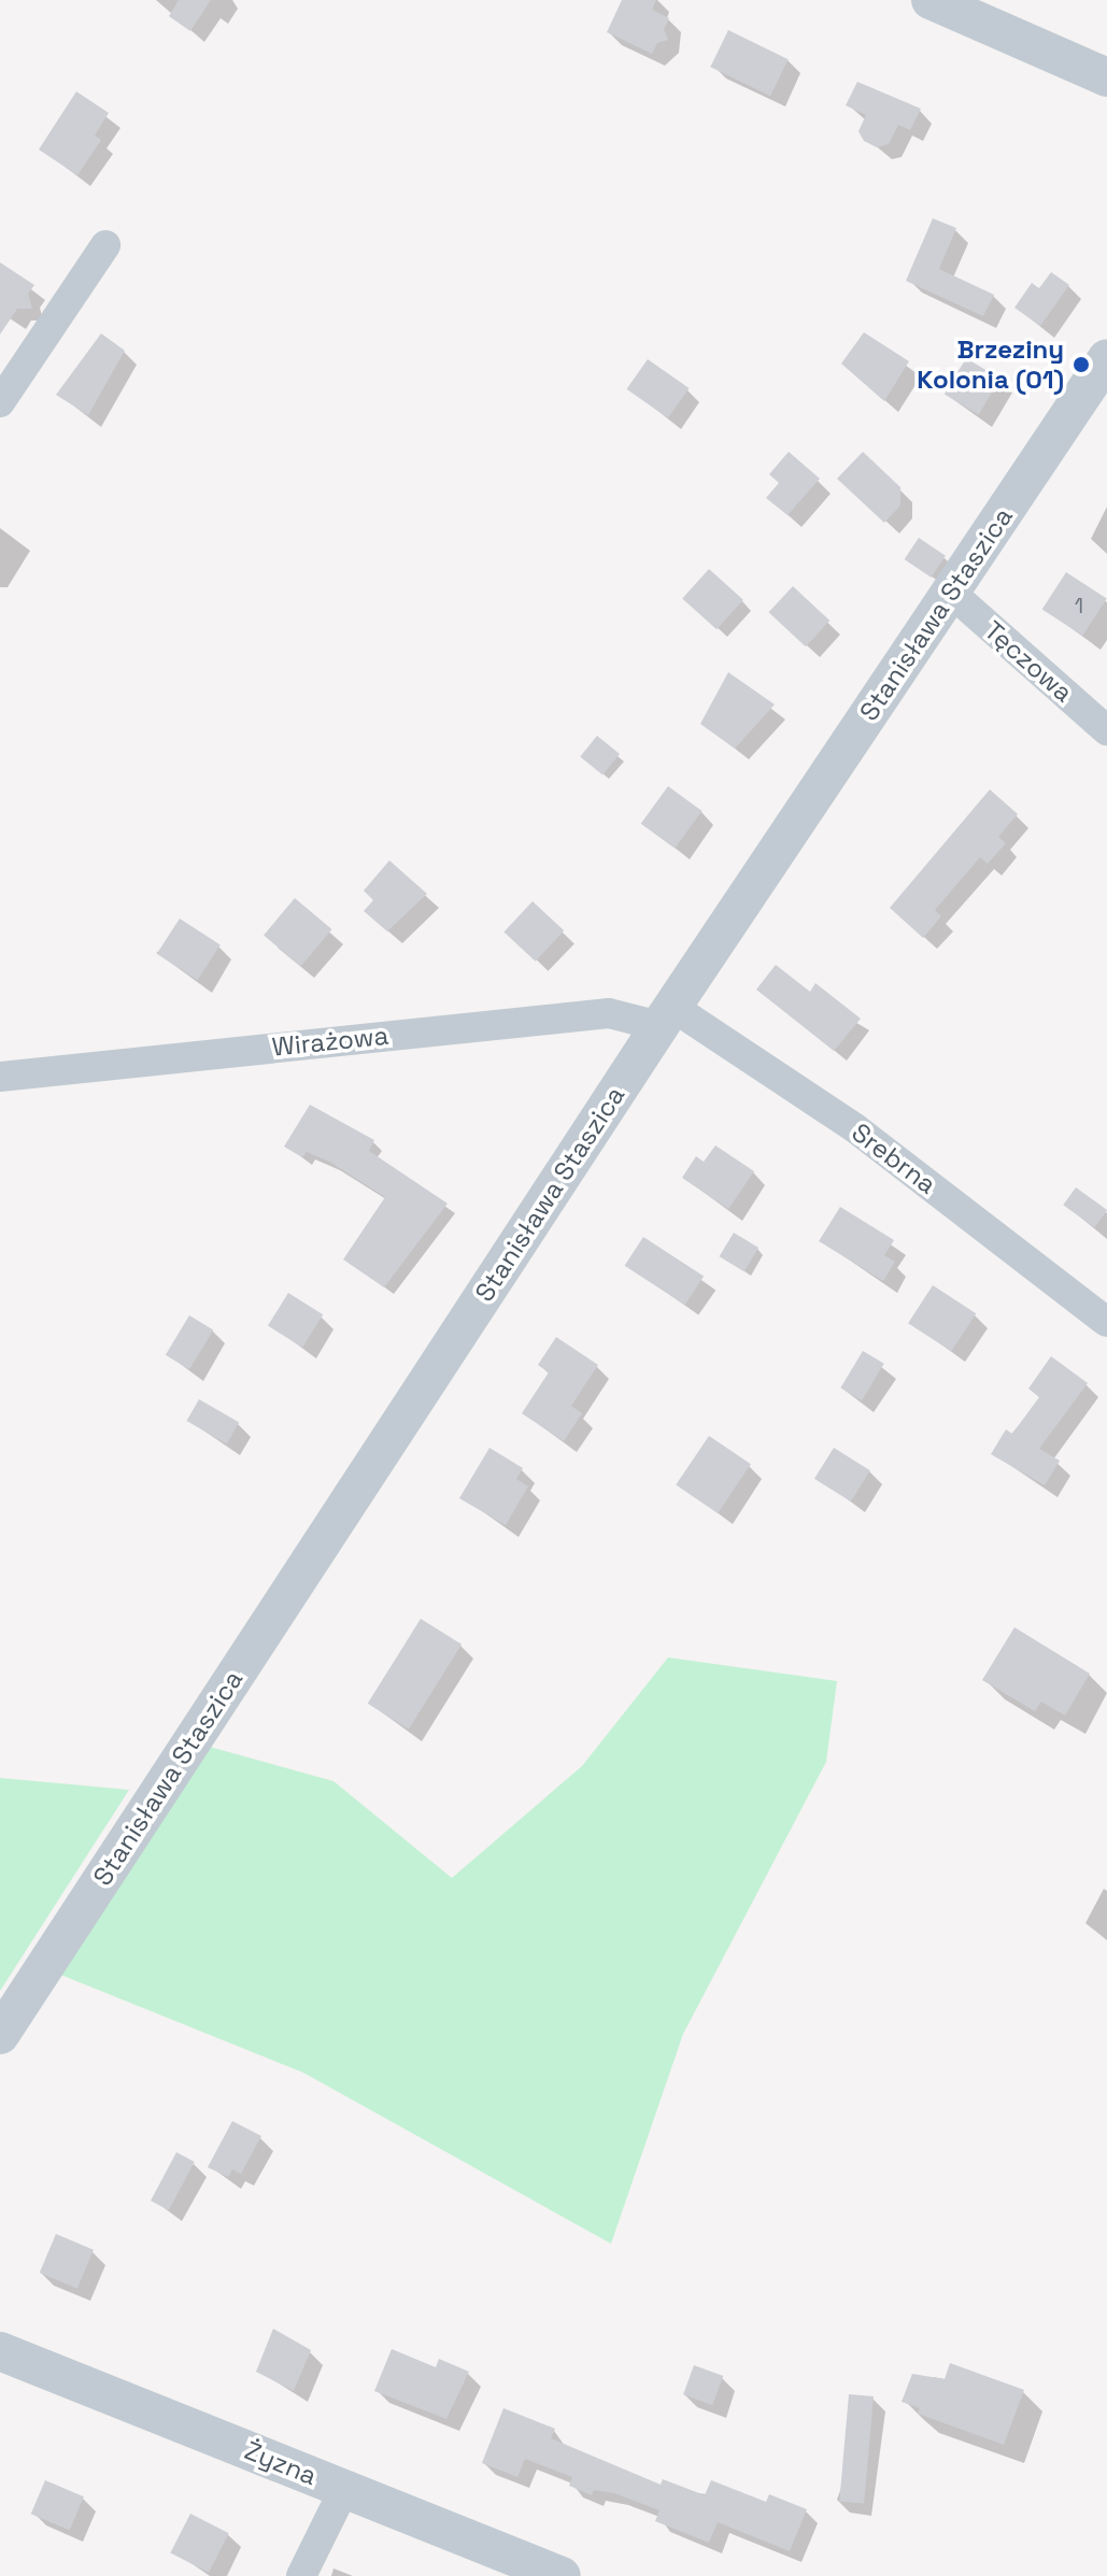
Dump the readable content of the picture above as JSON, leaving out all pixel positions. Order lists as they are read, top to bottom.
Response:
{
  "streets": {
    "street": [
      "Stanisława Staszica",
      "Tęczowa",
      "Wirażowa",
      "Srebrna",
      "Żyzna"
    ]
  },
  "crossings": [
    ["Stanisława Staszica", "Tęczowa"],
    ["Stanisława Staszica", "Wirażowa"],
    ["Stanisława Staszica", "Srebrna"],
    ["Wirażowa", "Srebrna"]
  ],
  "places": ["Brzeziny Kolonia (01)"],
  "house_numbers": ["1"]
}
